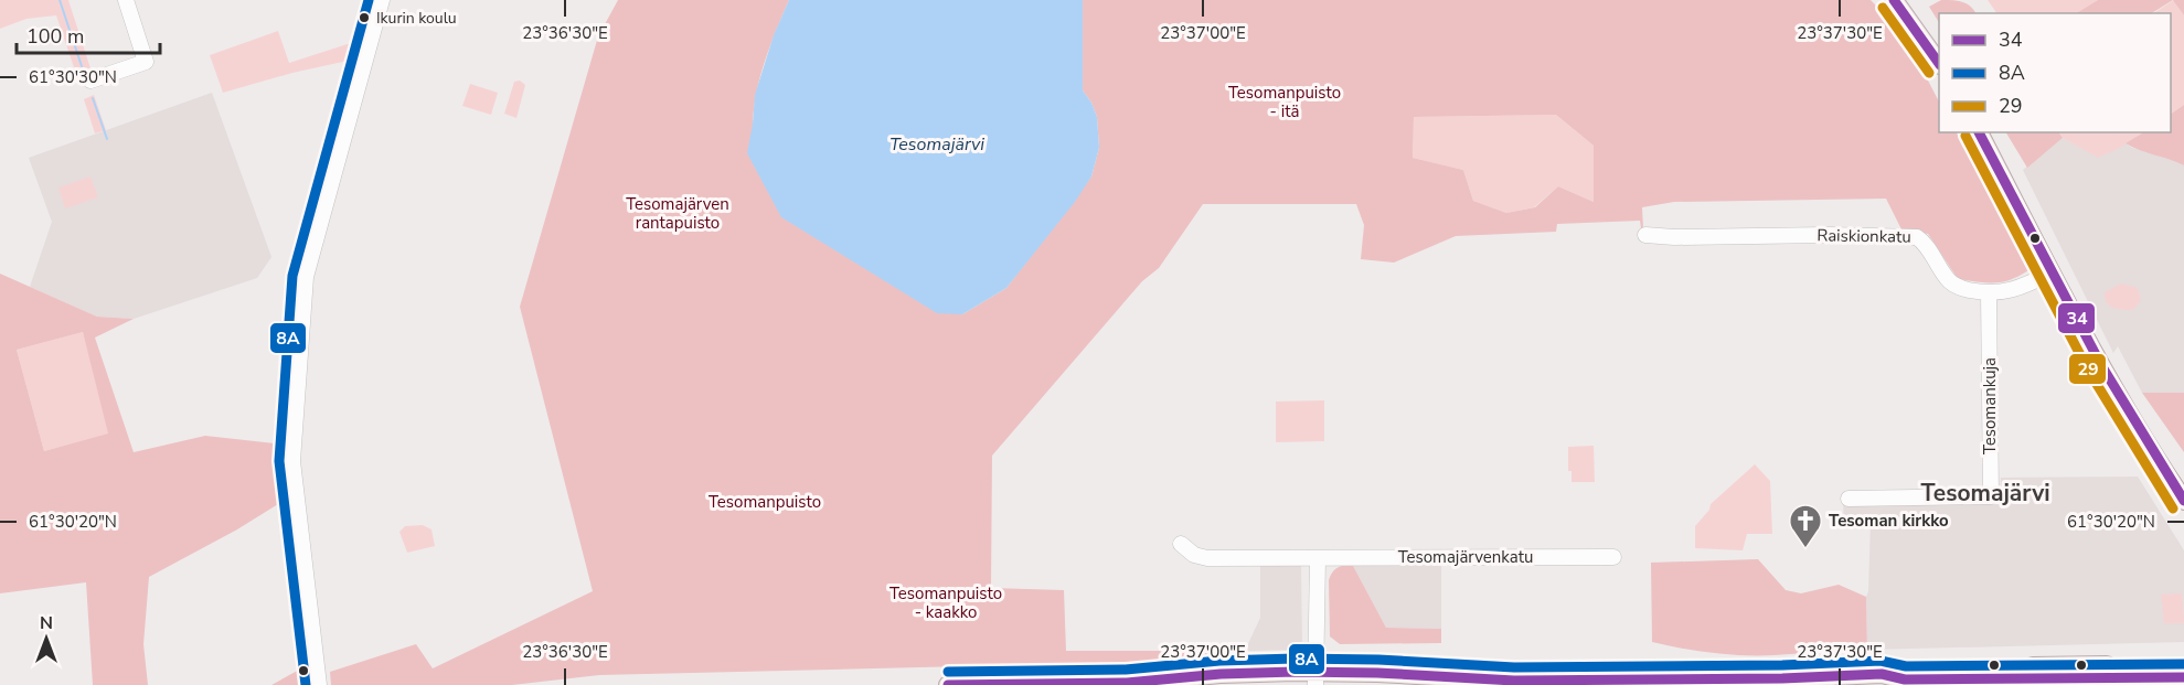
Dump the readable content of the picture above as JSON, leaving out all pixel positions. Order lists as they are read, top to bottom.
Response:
{
  "streets": {
    "street": ["Raiskionkatu", "Tesomankuja", "Tesomajärvenkatu"]
  },
  "crossings": [
    ["Raiskionkatu", "Tesomankuja"]
  ],
  "districts": ["Tesomajärvi"],
  "water": ["Tesomajärvi"],
  "parks": [
    "Tesomanpuisto - itä",
    "Tesomajärven rantapuisto",
    "Tesomanpuisto",
    "Tesomanpuisto - kaakko"
  ],
  "places": {
    "other": ["Ikurin koulu"],
    "church": ["Tesoman kirkko"]
  },
  "lines": ["transit line 34", "transit line 8A", "transit line 29"],
  "legend": ["34", "8A", "29"],
  "scale_bar": "100 m",
  "north": "top",
  "coordinates": [
    "23°36'30\"E",
    "23°37'00\"E",
    "23°37'30\"E",
    "61°30'30\"N",
    "61°30'20\"N"
  ]
}
